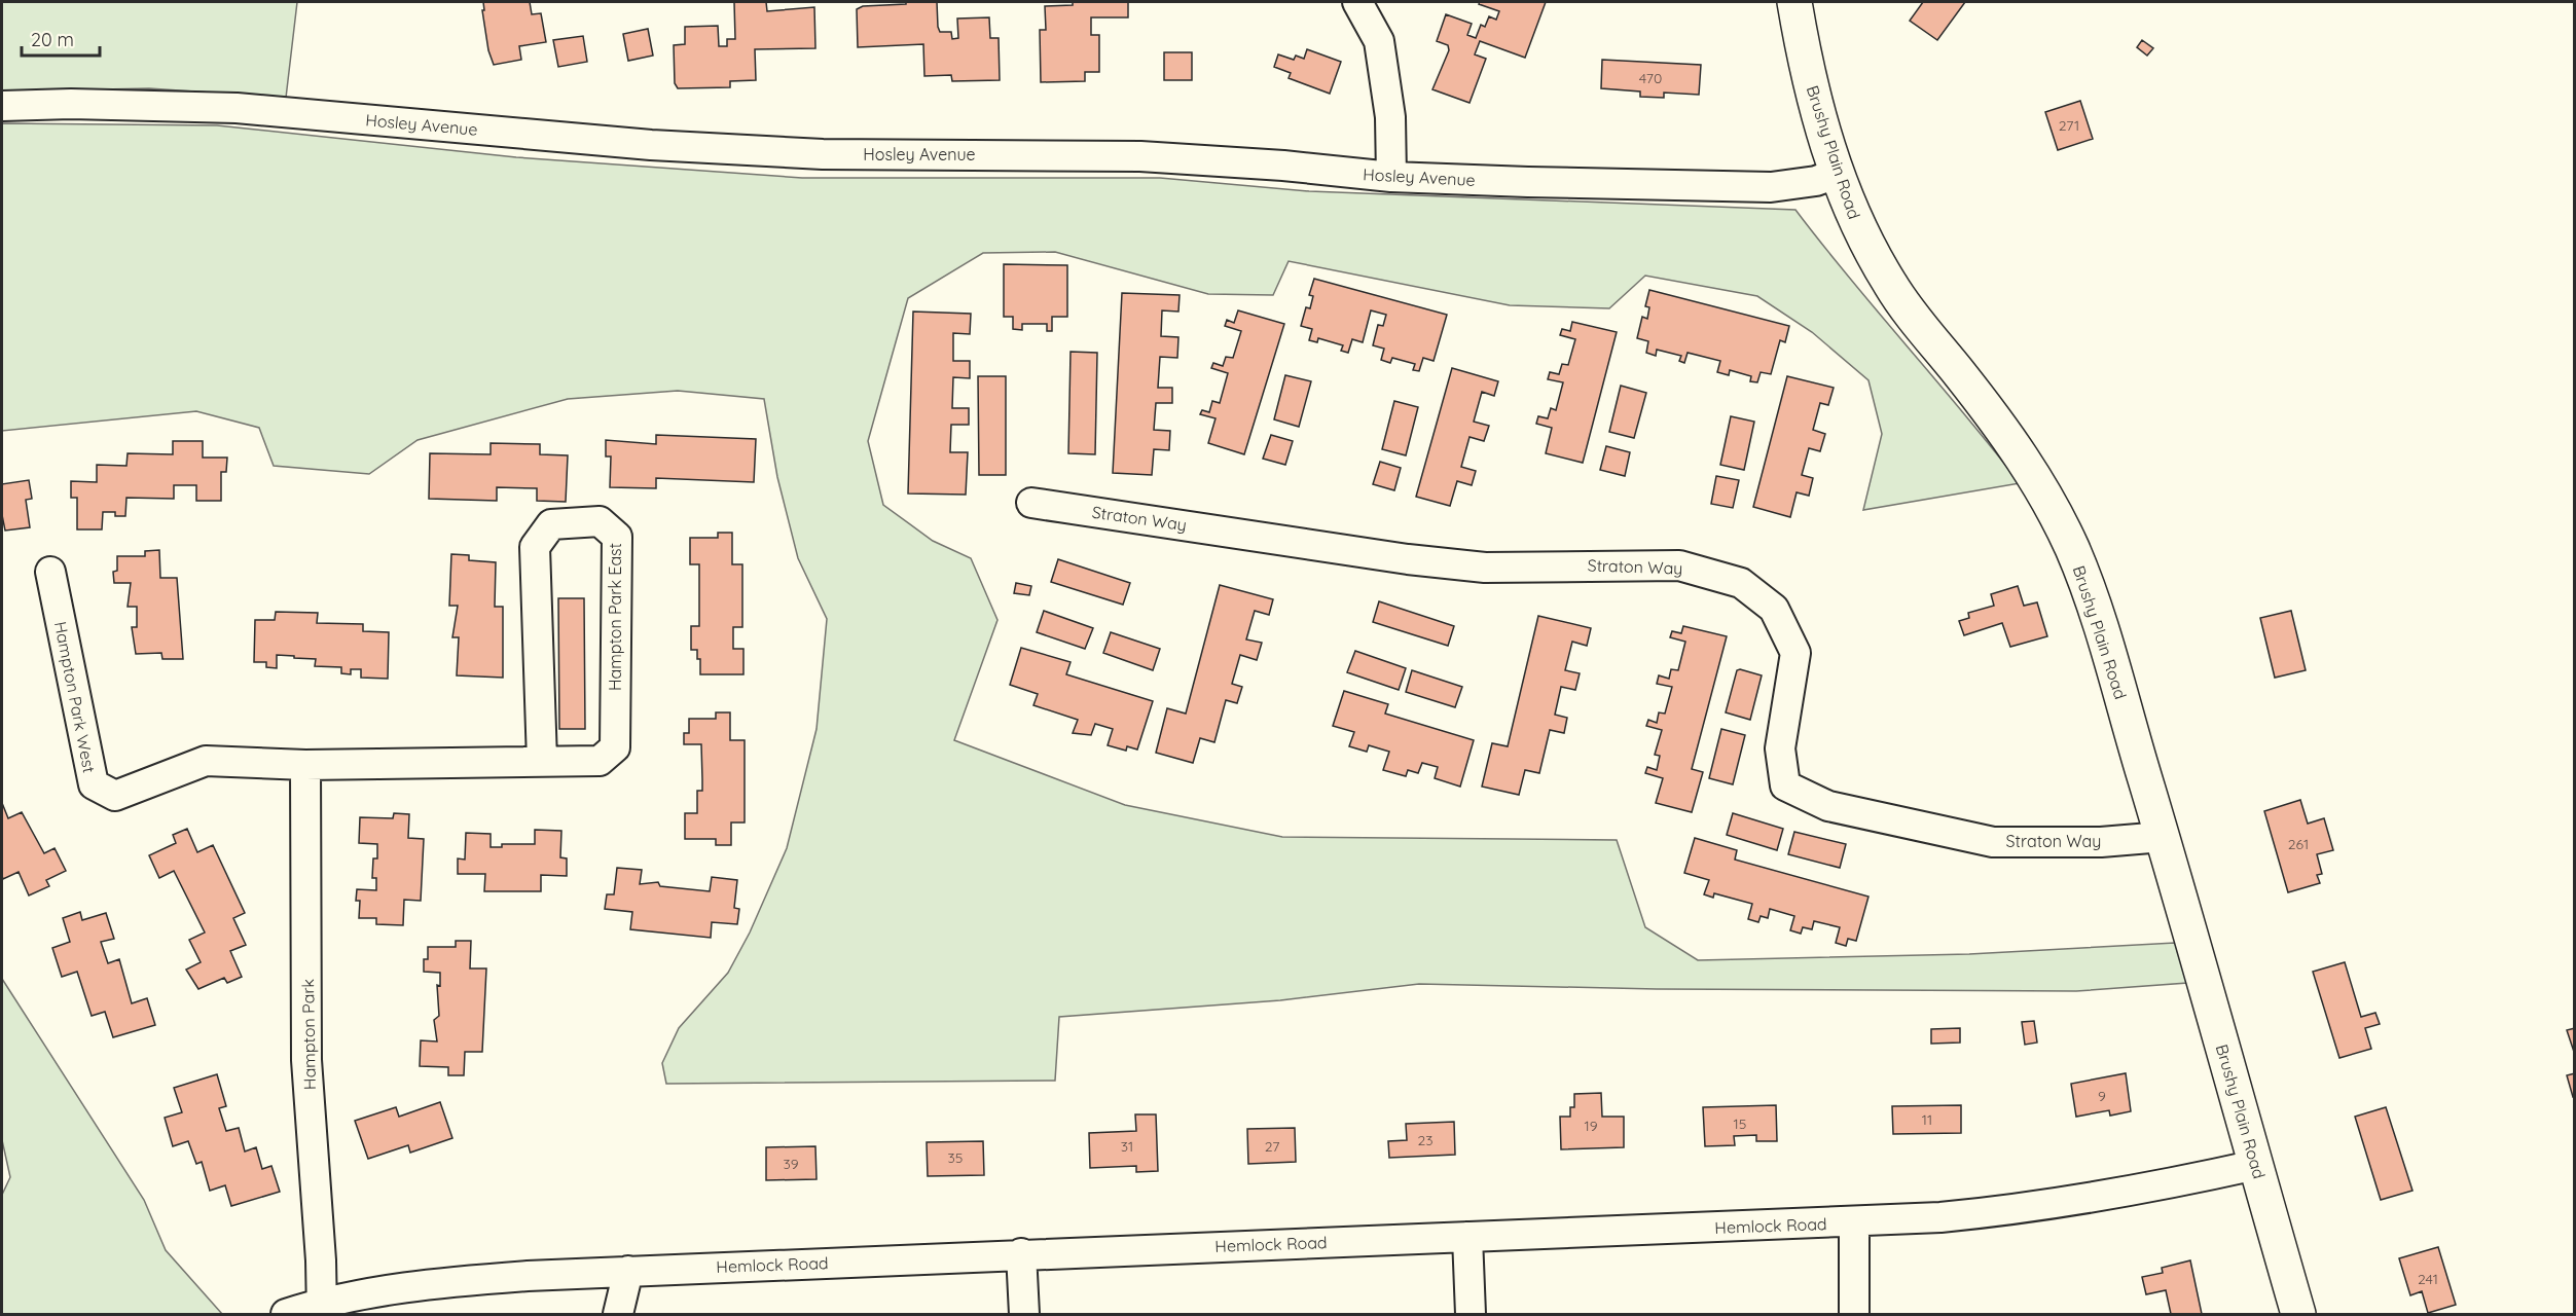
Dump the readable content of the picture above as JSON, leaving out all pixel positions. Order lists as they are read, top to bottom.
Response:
{
  "streets": {
    "main road": ["Brushy Plain Road"],
    "street": [
      "Hosley Avenue",
      "Straton Way",
      "Hampton Park East",
      "Hampton Park West",
      "Hampton Park",
      "Hemlock Road"
    ]
  },
  "crossings": [
    ["Hosley Avenue", "Brushy Plain Road"],
    ["Brushy Plain Road", "Straton Way"],
    ["Brushy Plain Road", "Hemlock Road"],
    ["Hampton Park East", "Hampton Park West"],
    ["Hampton Park East", "Hampton Park"],
    ["Hampton Park West", "Hampton Park"],
    ["Hampton Park", "Hemlock Road"]
  ],
  "house_numbers": [
    "470",
    "271",
    "261",
    "9",
    "11",
    "15",
    "19",
    "23",
    "31",
    "27",
    "35",
    "39",
    "241"
  ],
  "scale_bar": "20 m"
}
